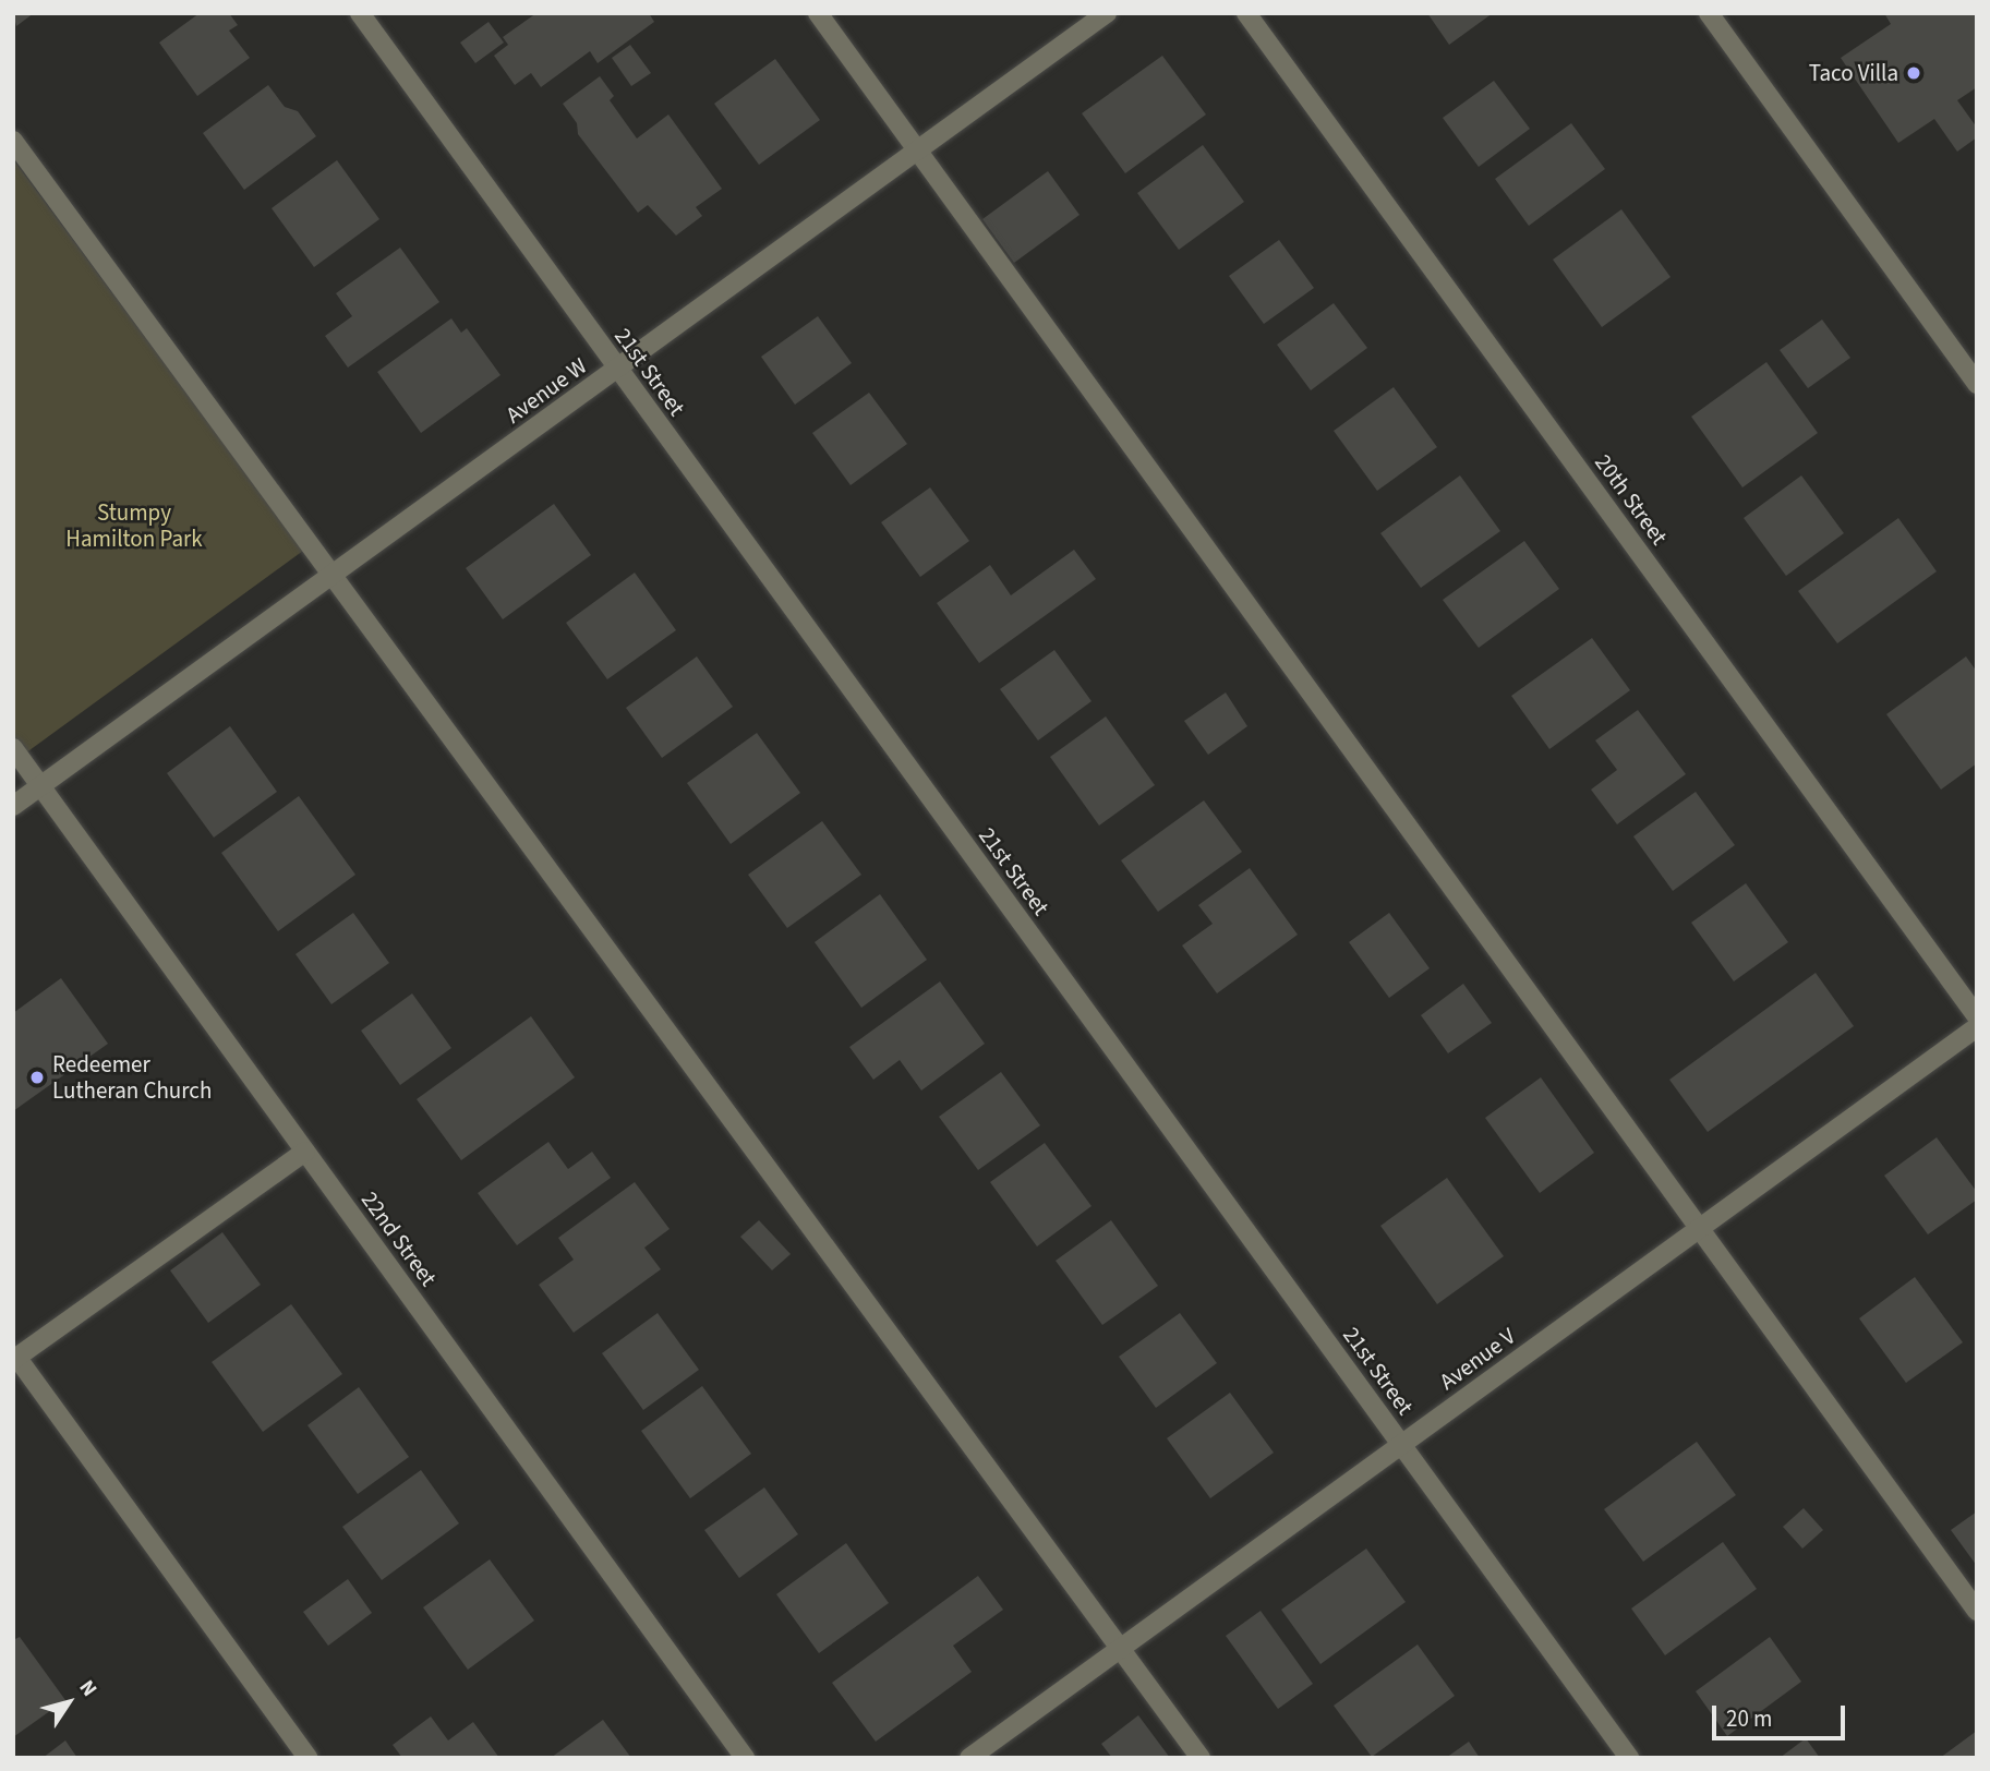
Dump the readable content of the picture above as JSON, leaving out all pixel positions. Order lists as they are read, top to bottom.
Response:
{
  "streets": {
    "street": [
      "21st Street",
      "Avenue W",
      "20th Street",
      "22nd Street",
      "Avenue V"
    ]
  },
  "crossings": [
    ["21st Street", "Avenue W"],
    ["21st Street", "Avenue V"],
    ["Avenue W", "22nd Street"]
  ],
  "parks": ["Stumpy Hamilton Park"],
  "places": ["Taco Villa", "Redeemer Lutheran Church"],
  "scale_bar": "20 m",
  "north": "top right"
}
